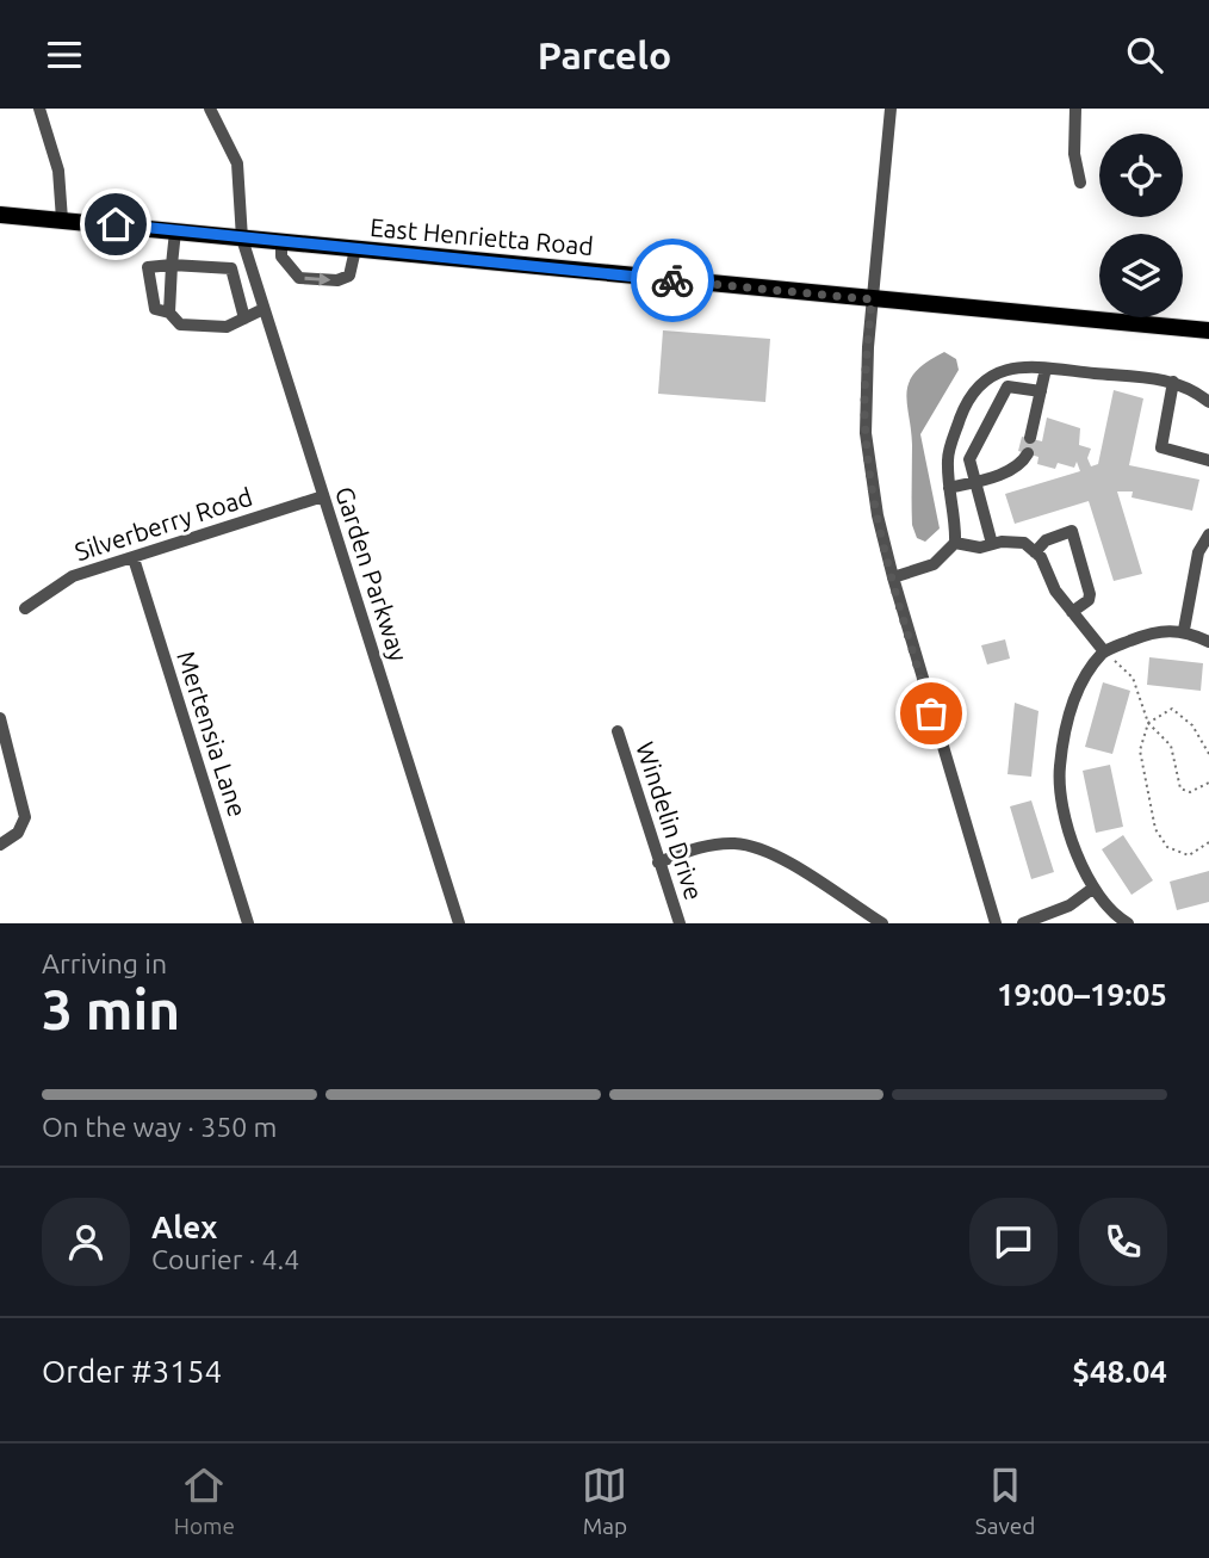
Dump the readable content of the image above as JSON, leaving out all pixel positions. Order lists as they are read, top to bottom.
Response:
{
  "streets": {
    "main road": ["East Henrietta Road"],
    "street": [
      "Silverberry Road",
      "Garden Parkway",
      "Mertensia Lane",
      "Windelin Drive"
    ]
  },
  "crossings": [
    ["East Henrietta Road", "Garden Parkway"],
    ["Silverberry Road", "Garden Parkway"],
    ["Silverberry Road", "Mertensia Lane"]
  ],
  "page": {
    "header": "Parcelo",
    "heading": ["3 min", "Arriving in", "19:00–19:05"],
    "panel": [
      "Alex",
      "Courier · 4.4",
      "Order #3154",
      "$48.04"
    ],
    "bar": "On the way · 350 m",
    "tabs": ["Home", "Map", "Saved"]
  }
}
